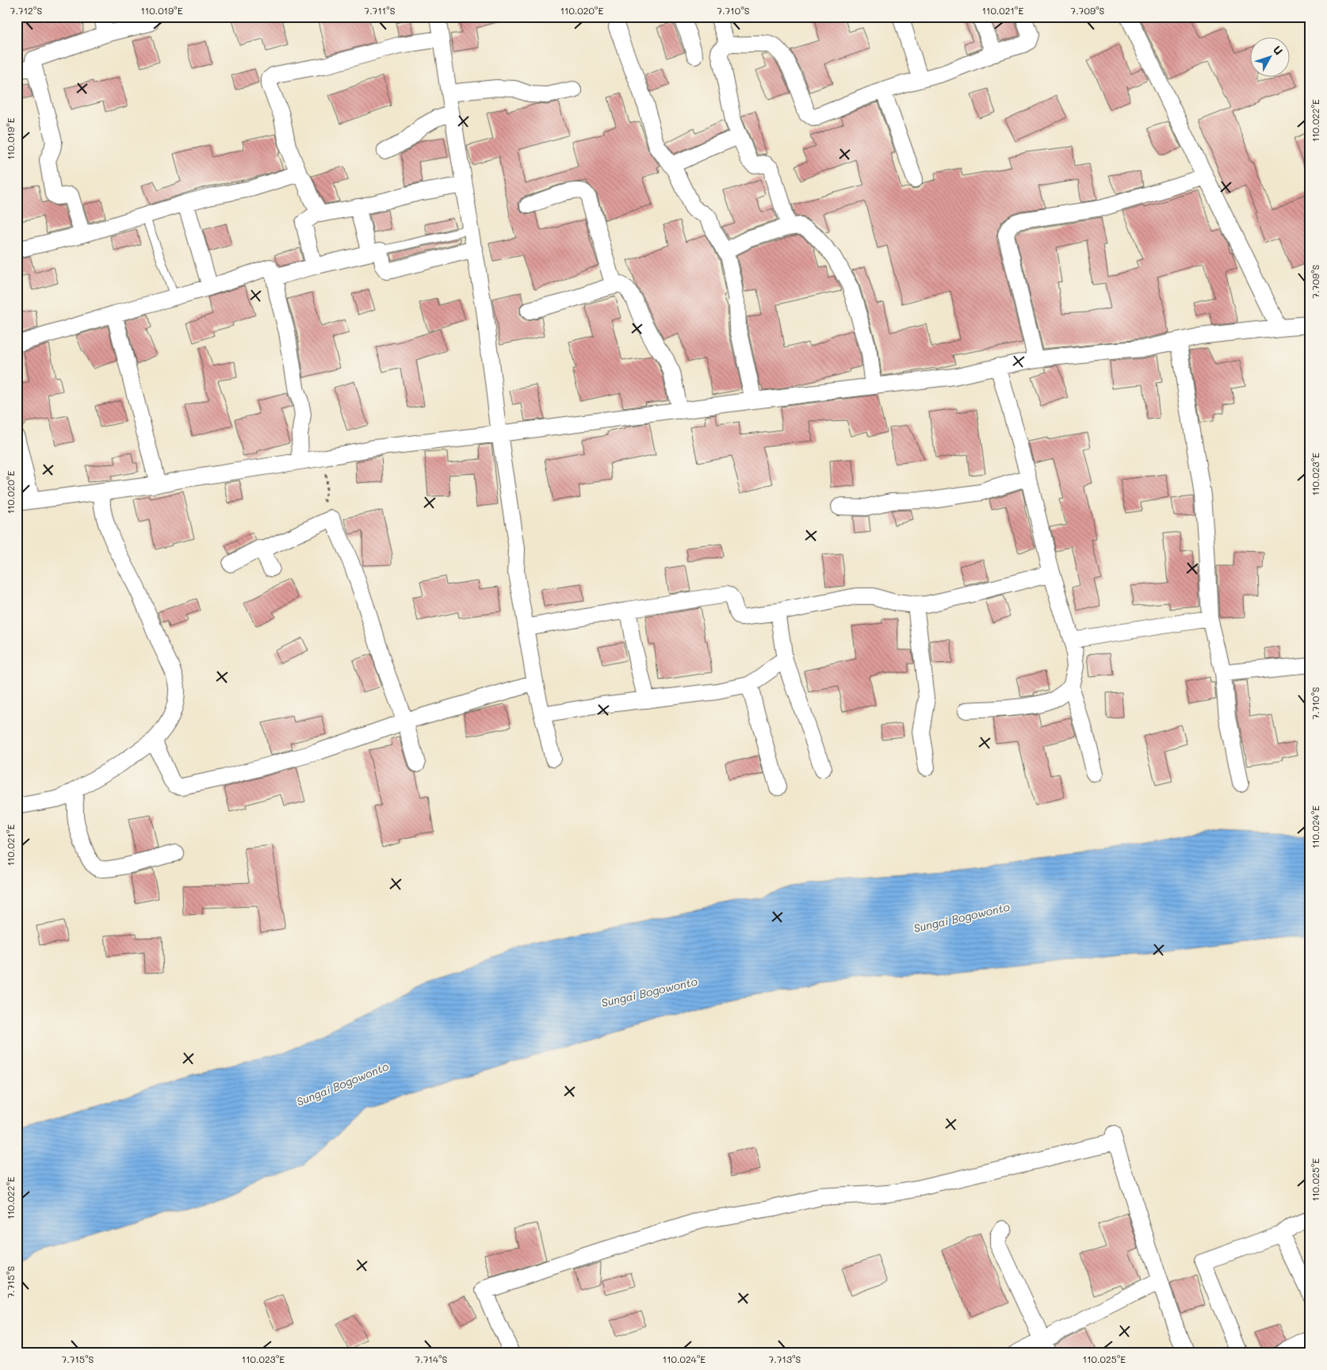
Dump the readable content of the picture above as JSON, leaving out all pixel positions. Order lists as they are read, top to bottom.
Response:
{
  "water": ["Sungai Bogowonto"],
  "north": "top right",
  "coordinates": [
    "7.712°S",
    "110.019°E",
    "7.711°S",
    "110.020°E",
    "7.710°S",
    "110.021°E",
    "7.709°S",
    "110.022°E",
    "110.023°E",
    "110.024°E",
    "110.025°E",
    "7.715°S",
    "7.714°S",
    "7.713°S"
  ]
}
